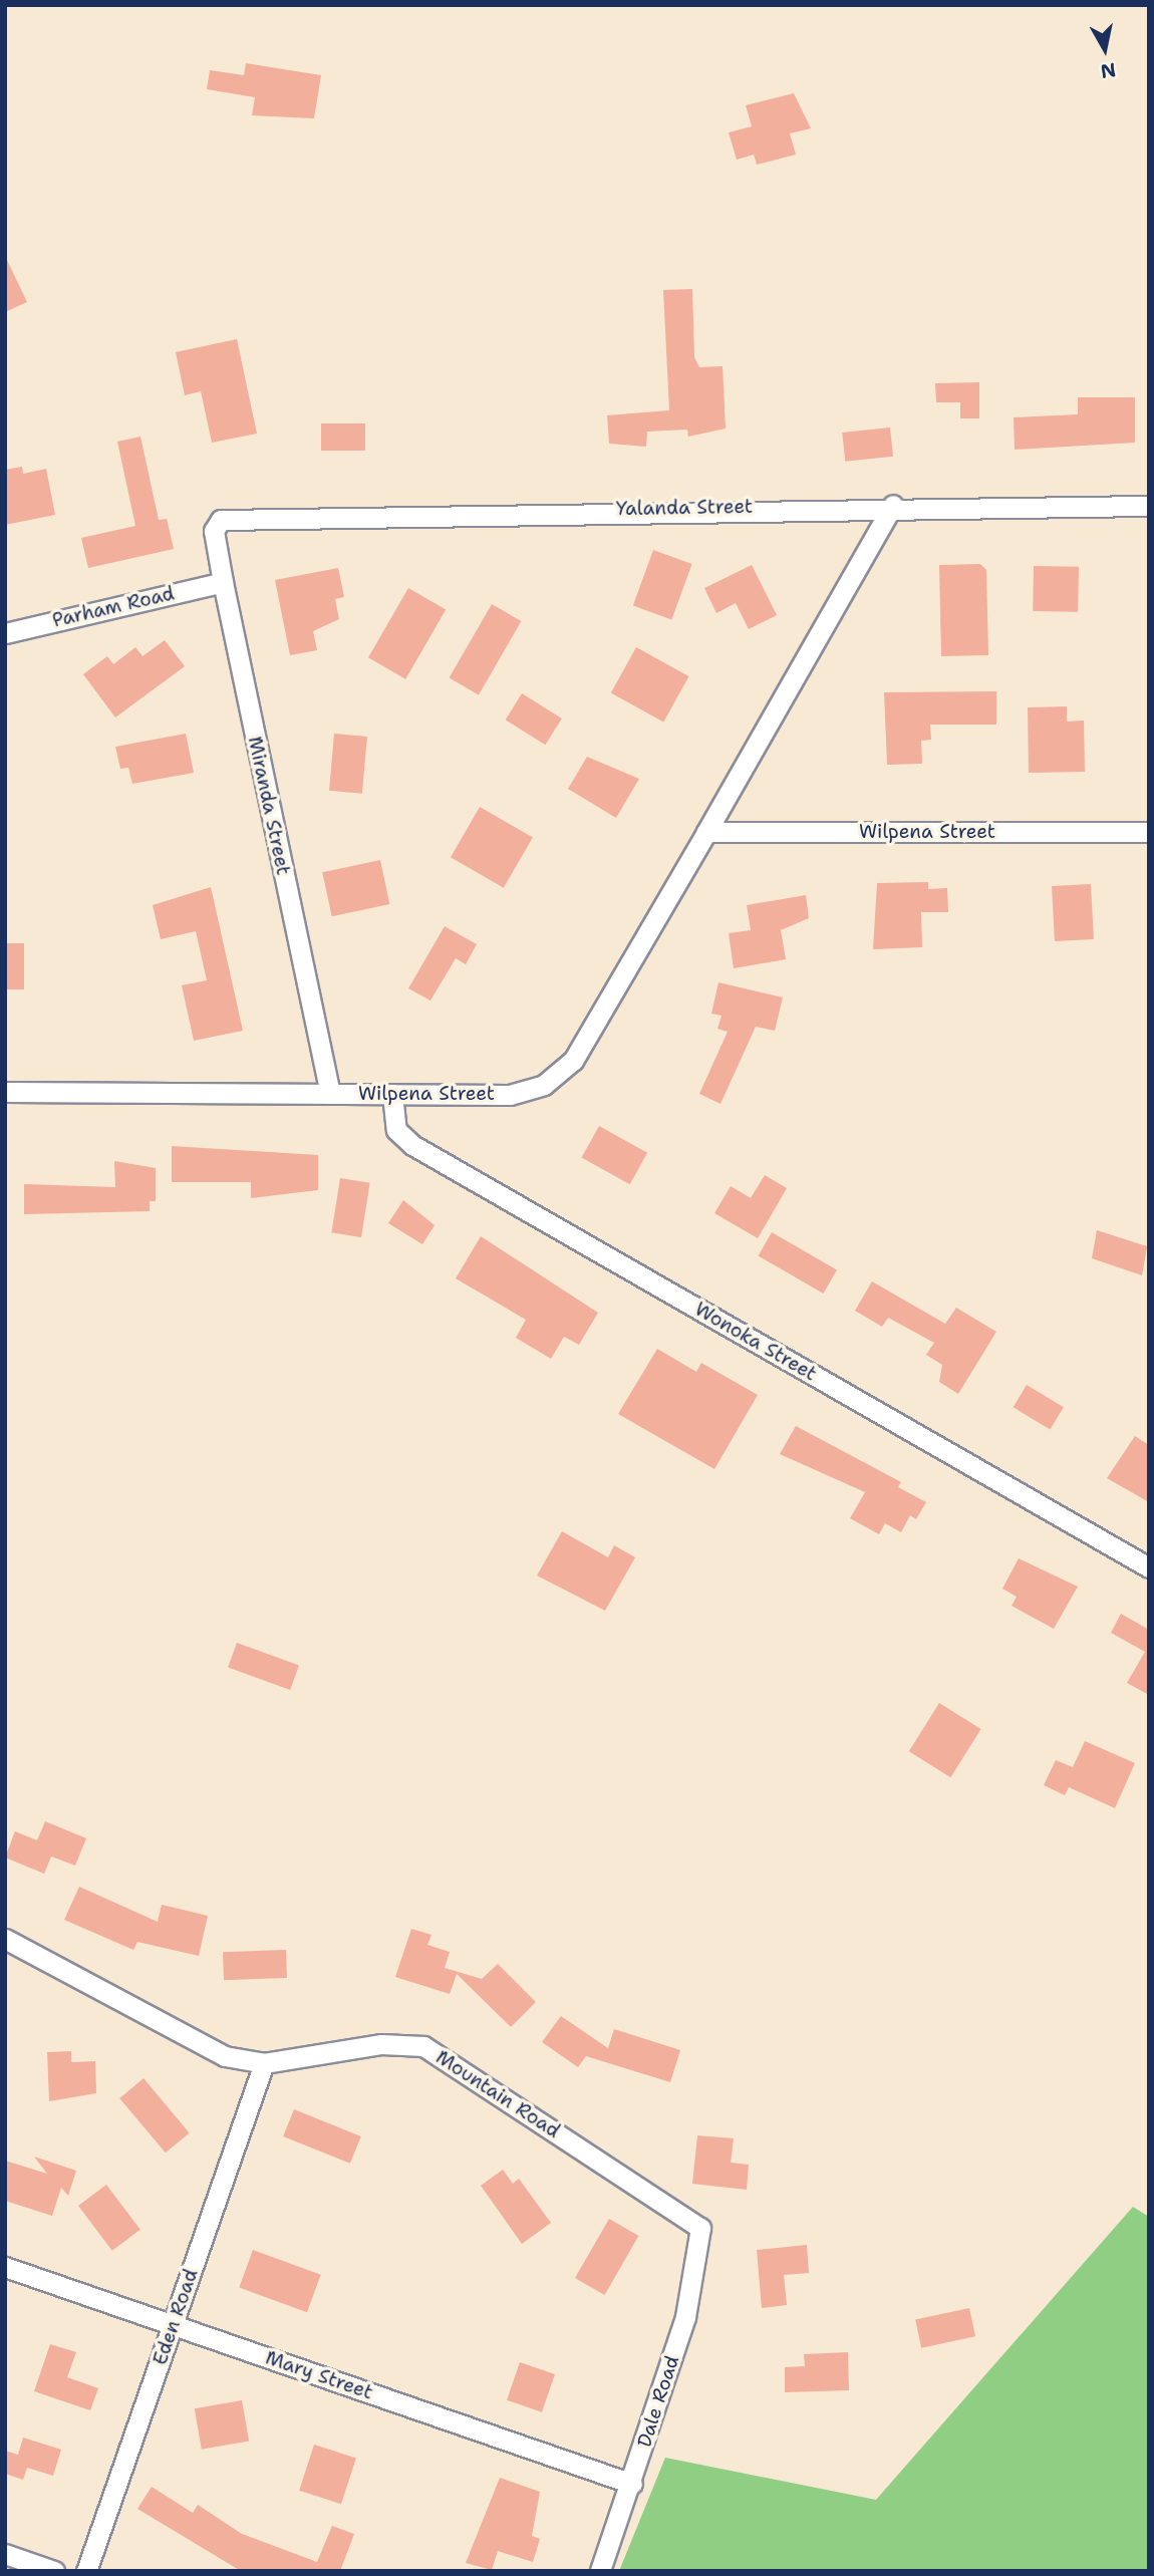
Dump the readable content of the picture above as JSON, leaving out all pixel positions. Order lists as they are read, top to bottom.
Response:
{
  "streets": {
    "street": [
      "Yalanda Street",
      "Parham Road",
      "Miranda Street",
      "Wilpena Street",
      "Wonoka Street",
      "Mountain Road",
      "Eden Road",
      "Mary Street",
      "Dale Road"
    ]
  },
  "crossings": [
    ["Yalanda Street", "Miranda Street"],
    ["Yalanda Street", "Wilpena Street"],
    ["Parham Road", "Miranda Street"],
    ["Miranda Street", "Wilpena Street"],
    ["Wilpena Street", "Wonoka Street"],
    ["Mountain Road", "Eden Road"],
    ["Mountain Road", "Dale Road"],
    ["Eden Road", "Mary Street"],
    ["Mary Street", "Dale Road"]
  ],
  "north": "bottom"
}
